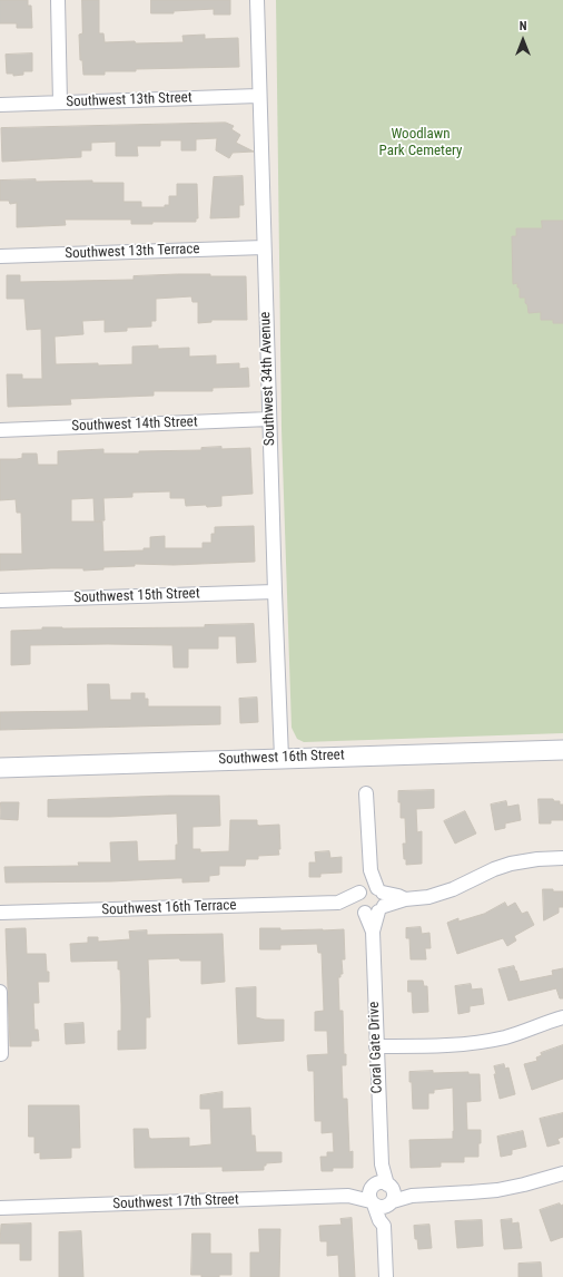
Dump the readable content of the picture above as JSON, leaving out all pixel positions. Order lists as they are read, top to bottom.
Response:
{
  "streets": {
    "street": [
      "Southwest 13th Street",
      "Southwest 13th Terrace",
      "Southwest 34th Avenue",
      "Southwest 14th Street",
      "Southwest 15th Street",
      "Southwest 16th Street",
      "Southwest 16th Terrace",
      "Coral Gate Drive",
      "Southwest 17th Street"
    ]
  },
  "crossings": [
    ["Southwest 13th Street", "Southwest 34th Avenue"],
    ["Southwest 13th Terrace", "Southwest 34th Avenue"],
    ["Southwest 34th Avenue", "Southwest 14th Street"],
    ["Southwest 34th Avenue", "Southwest 15th Street"],
    ["Southwest 34th Avenue", "Southwest 16th Street"],
    ["Southwest 16th Terrace", "Coral Gate Drive"],
    ["Coral Gate Drive", "Southwest 17th Street"]
  ],
  "parks": ["Woodlawn Park Cemetery"],
  "north": "top"
}
